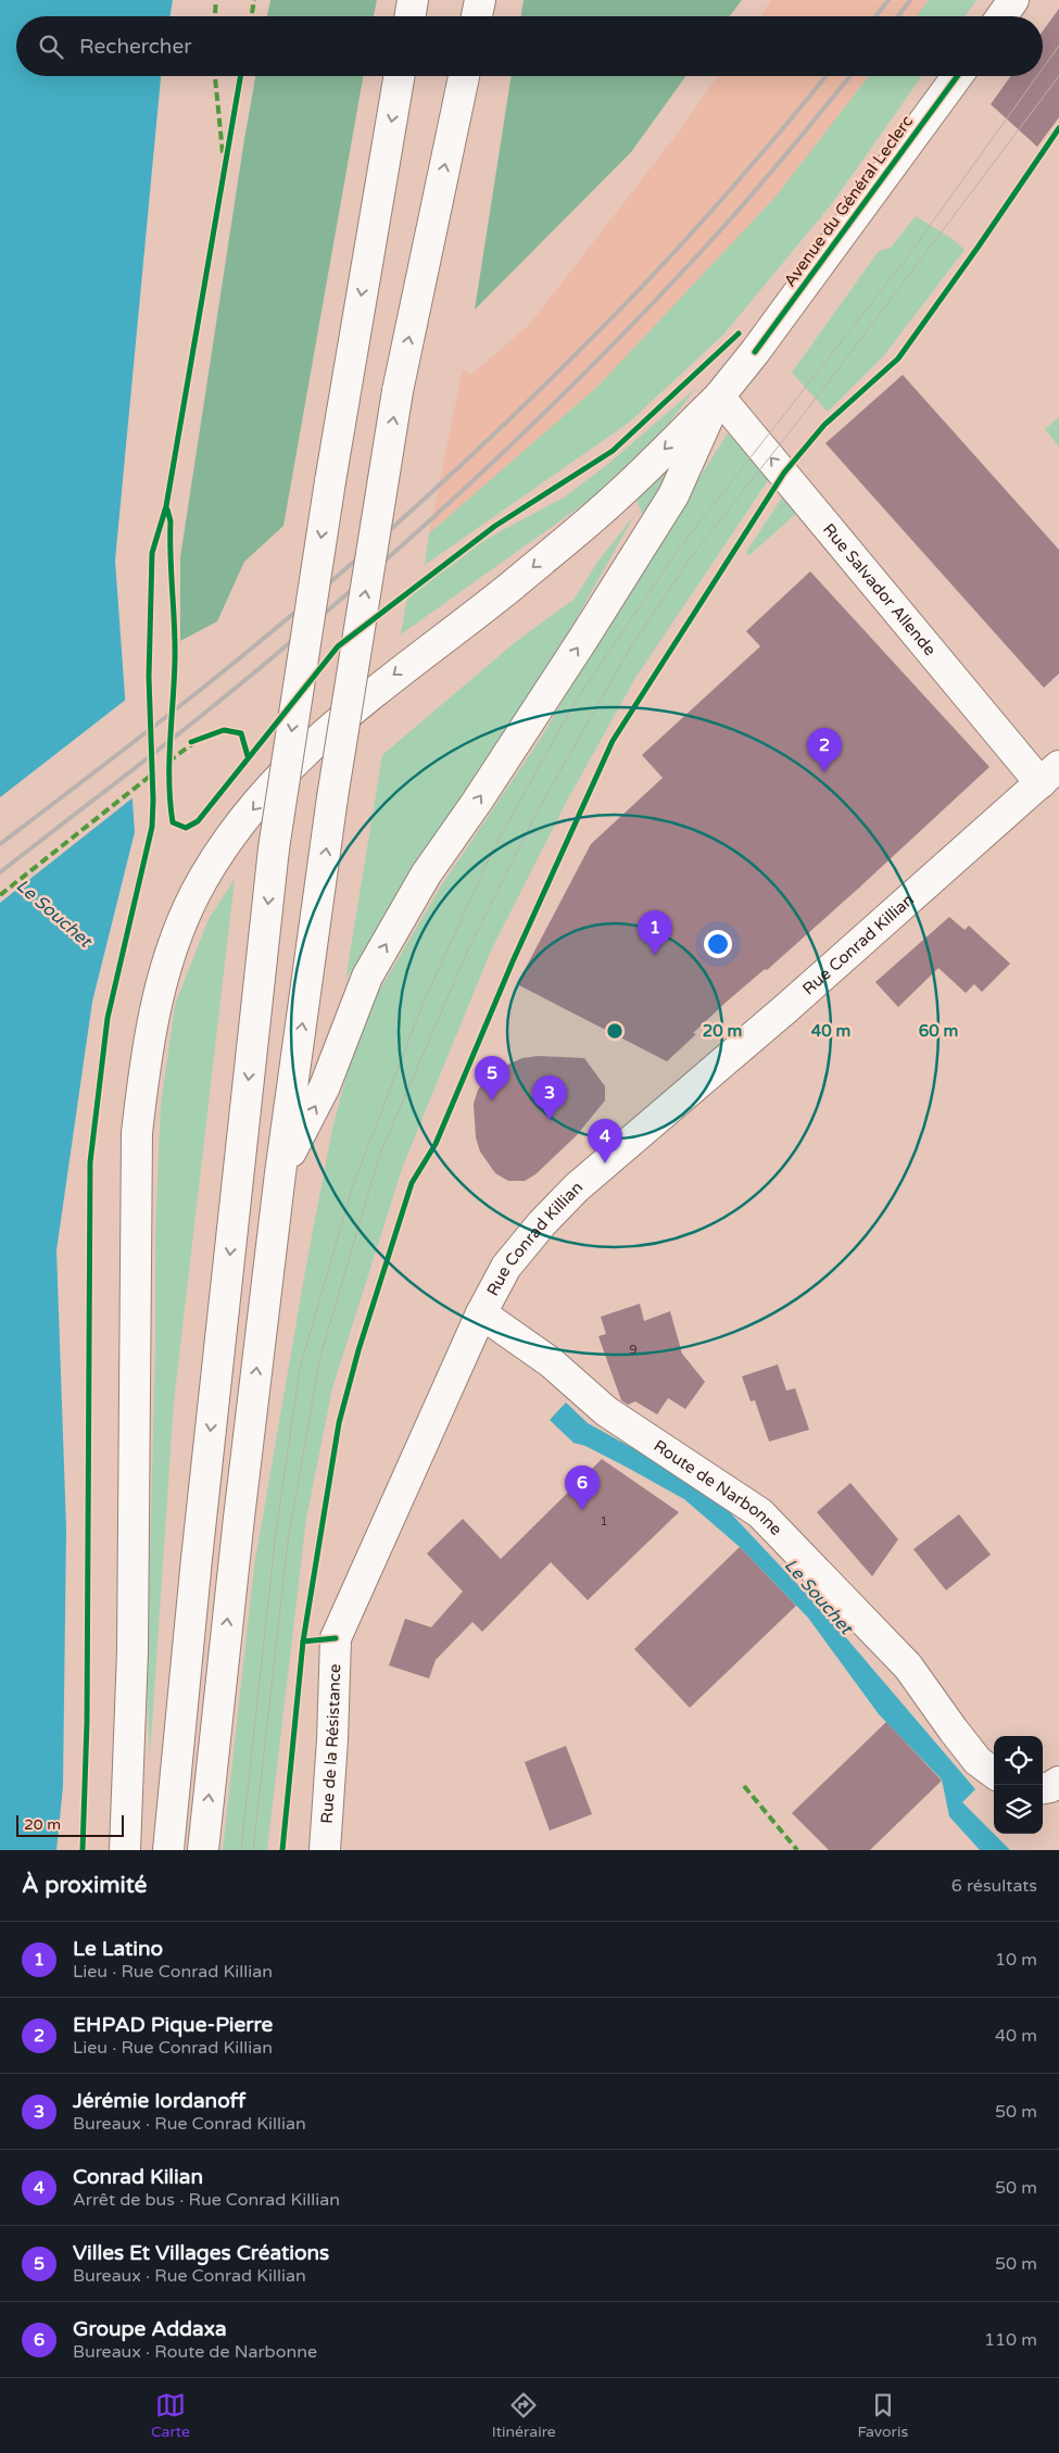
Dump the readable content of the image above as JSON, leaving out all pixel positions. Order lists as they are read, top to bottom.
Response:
{
  "streets": {
    "main road": [
      "Avenue du Général Leclerc",
      "Rue Salvador Allende",
      "Rue Conrad Killian",
      "Route de Narbonne",
      "Rue de la Résistance"
    ]
  },
  "crossings": [
    ["Avenue du Général Leclerc", "Rue Salvador Allende"],
    ["Rue Salvador Allende", "Rue Conrad Killian"],
    ["Rue Conrad Killian", "Route de Narbonne"],
    ["Rue Conrad Killian", "Rue de la Résistance"]
  ],
  "one_way": ["Rue Salvador Allende"],
  "water": ["Le Souchet"],
  "house_numbers": ["9", "1"],
  "scale_bar": "20 m",
  "page": {
    "search": "Rechercher",
    "pins": [
      "2",
      "1",
      "5",
      "3",
      "4",
      "6"
    ],
    "scale": "20 m",
    "heading": ["À proximité", "6 résultats"],
    "list": [
      {
        "mark": "1",
        "name": "Le Latino",
        "note": "Lieu · Rue Conrad Killian",
        "value": "10 m"
      },
      {
        "mark": "2",
        "name": "EHPAD Pique-Pierre",
        "note": "Lieu · Rue Conrad Killian",
        "value": "40 m"
      },
      {
        "mark": "3",
        "name": "Jérémie Iordanoff",
        "note": "Bureaux · Rue Conrad Killian",
        "value": "50 m"
      },
      {
        "mark": "4",
        "name": "Conrad Kilian",
        "note": "Arrêt de bus · Rue Conrad Killian",
        "value": "50 m"
      },
      {
        "mark": "5",
        "name": "Villes Et Villages Créations",
        "note": "Bureaux · Rue Conrad Killian",
        "value": "50 m"
      },
      {
        "mark": "6",
        "name": "Groupe Addaxa",
        "note": "Bureaux · Route de Narbonne",
        "value": "110 m"
      }
    ],
    "nav": ["Carte", "Itinéraire", "Favoris"]
  },
  "rings": ["20 m", "40 m", "60 m"]
}
